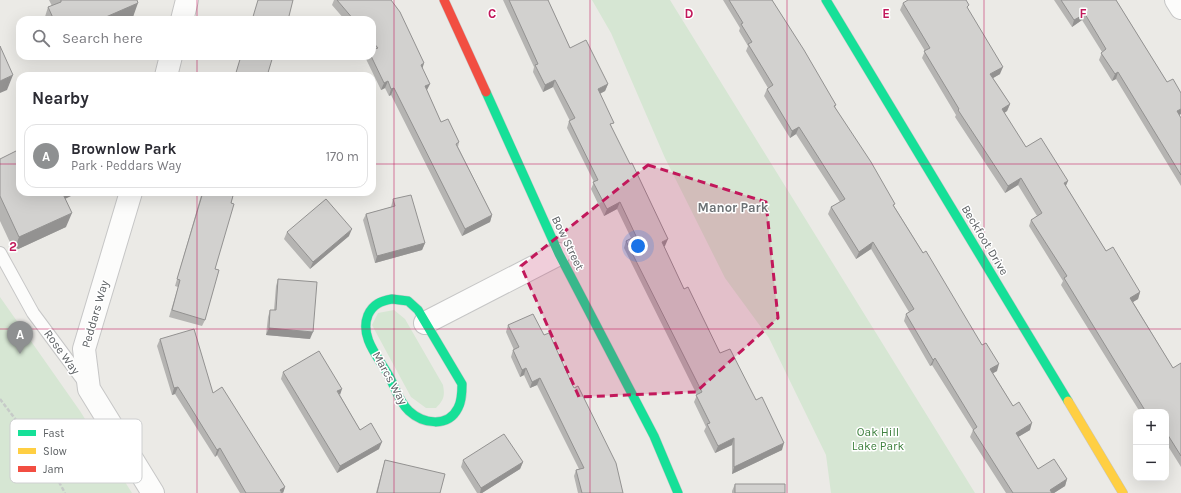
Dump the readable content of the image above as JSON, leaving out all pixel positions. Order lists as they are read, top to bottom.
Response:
{
  "streets": {
    "street": [
      "Beckfoot Drive",
      "Bow Street",
      "Peddars Way",
      "Marcs Way"
    ],
    "lane": ["Rose Way"]
  },
  "crossings": [
    ["Peddars Way", "Rose Way"]
  ],
  "districts": ["Manor Park"],
  "parks": ["Oak Hill Lake Park"],
  "legend": ["Fast", "Slow", "Jam"],
  "page": {
    "search": "Search here",
    "heading": "Nearby",
    "list": [
      {
        "mark": "A",
        "name": "Brownlow Park",
        "note": "Park · Peddars Way",
        "value": "170 m"
      }
    ],
    "pins": "A",
    "map_buttons": ["+", "−"]
  },
  "grid": {
    "columns": [
      "C",
      "D",
      "E",
      "F"
    ],
    "rows": ["2"]
  }
}
